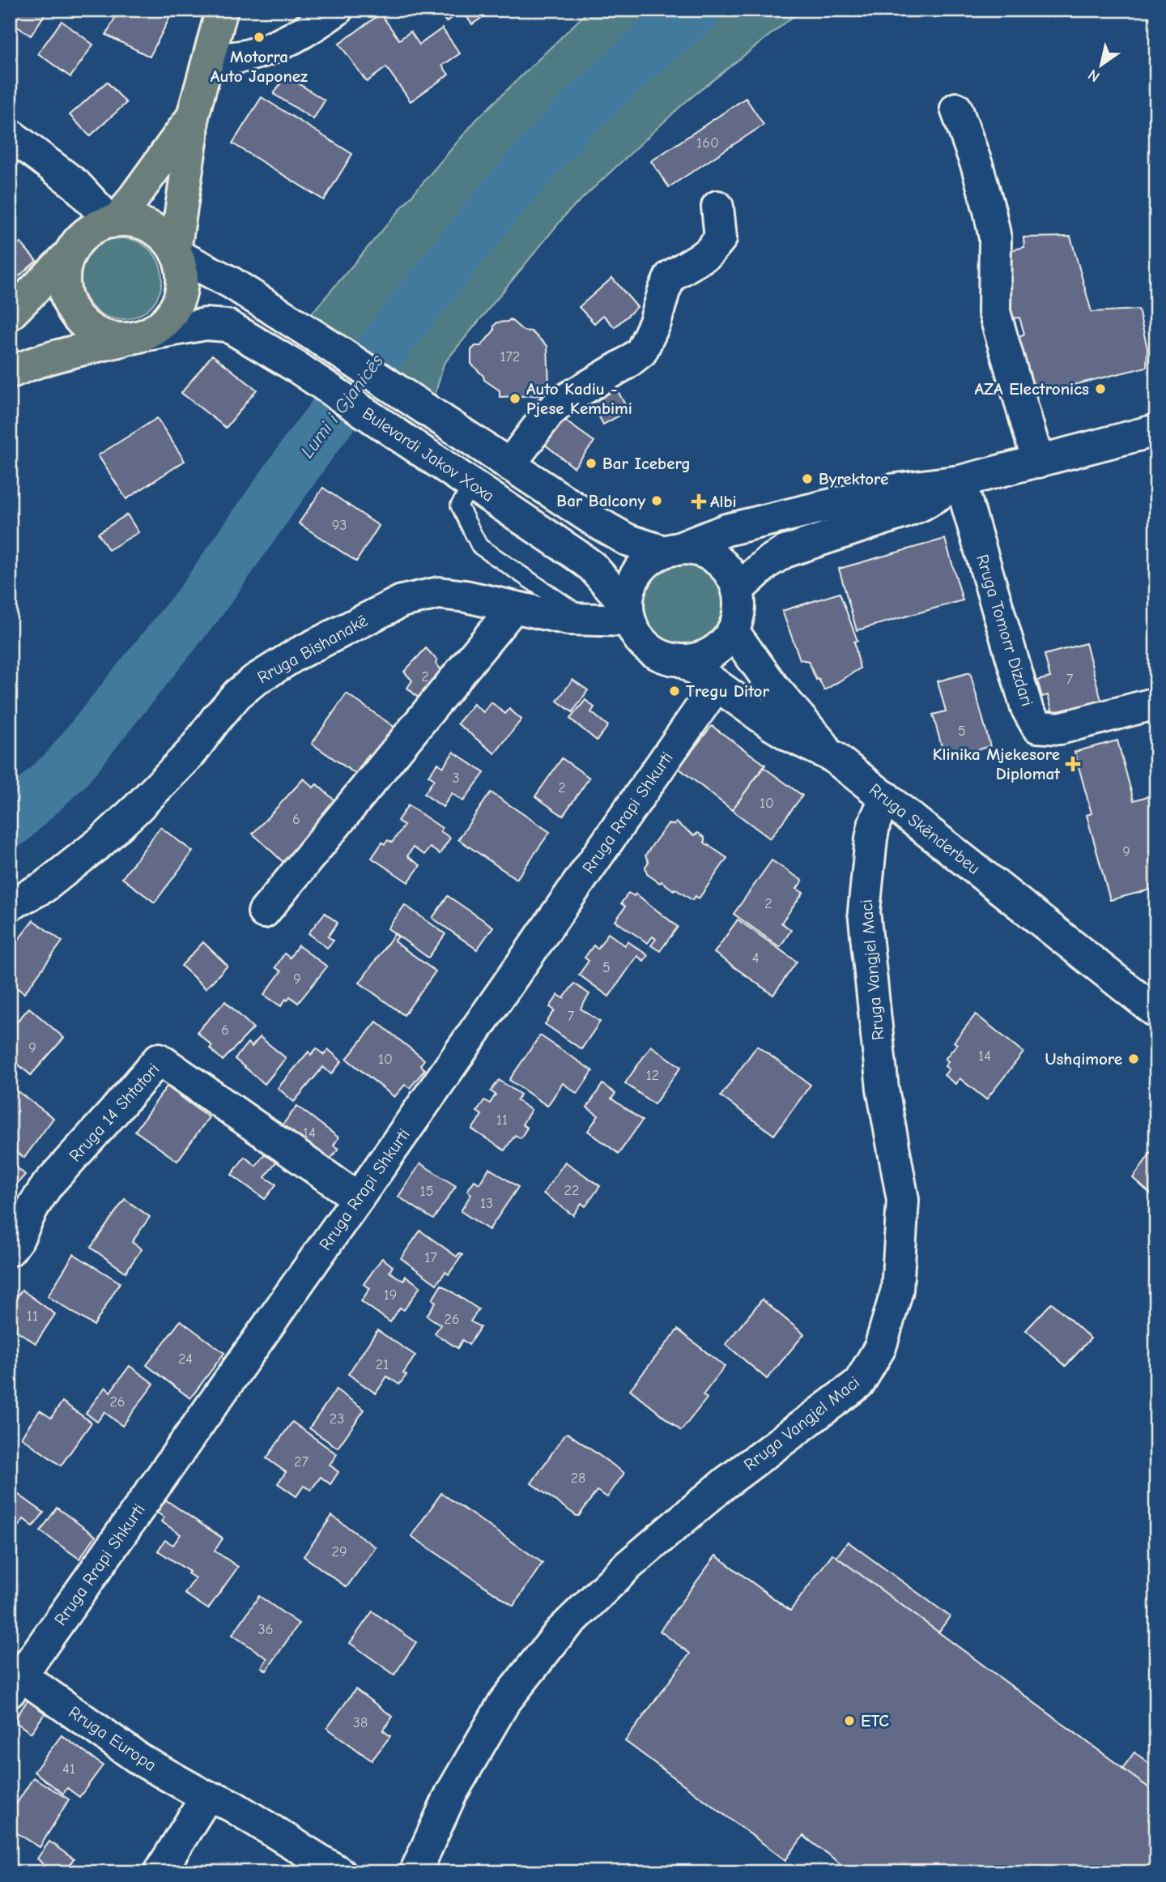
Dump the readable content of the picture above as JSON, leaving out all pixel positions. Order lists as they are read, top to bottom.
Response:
{
  "streets": {
    "street": [
      "Bulevardi Jakov Xoxa",
      "Rruga Tomorr Dizdari",
      "Rruga Bishanakë",
      "Rruga Rrapi Shkurti",
      "Rruga Skënderbeu",
      "Rruga Vangjel Maci",
      "Rruga 14 Shtatori",
      "Rruga Europa"
    ]
  },
  "crossings": [
    ["Bulevardi Jakov Xoxa", "Rruga Bishanakë"],
    ["Bulevardi Jakov Xoxa", "Rruga Skënderbeu"],
    ["Rruga Bishanakë", "Rruga Skënderbeu"],
    ["Rruga Rrapi Shkurti", "Rruga Skënderbeu"],
    ["Rruga Rrapi Shkurti", "Rruga 14 Shtatori"],
    ["Rruga Rrapi Shkurti", "Rruga Europa"],
    ["Rruga Skënderbeu", "Rruga Vangjel Maci"]
  ],
  "water": ["Lumi i Gjanicës"],
  "places": {
    "other": [
      "Motorra Auto Japonez",
      "AZA Electronics",
      "Auto Kadiu - Pjese Kembimi",
      "Bar Iceberg",
      "Byrektore",
      "Bar Balcony",
      "Tregu Ditor",
      "Ushqimore",
      "ETC"
    ],
    "health": ["Albi", "Klinika Mjekesore Diplomat"]
  },
  "house_numbers": [
    "160",
    "172",
    "93",
    "2",
    "7",
    "5",
    "3",
    "2",
    "10",
    "6",
    "9",
    "2",
    "4",
    "5",
    "9",
    "7",
    "6",
    "9",
    "14",
    "10",
    "12",
    "11",
    "14",
    "22",
    "15",
    "13",
    "17",
    "19",
    "11",
    "26",
    "24",
    "21",
    "26",
    "23",
    "27",
    "28",
    "29",
    "36",
    "38",
    "41"
  ],
  "north": "bottom left"
}
